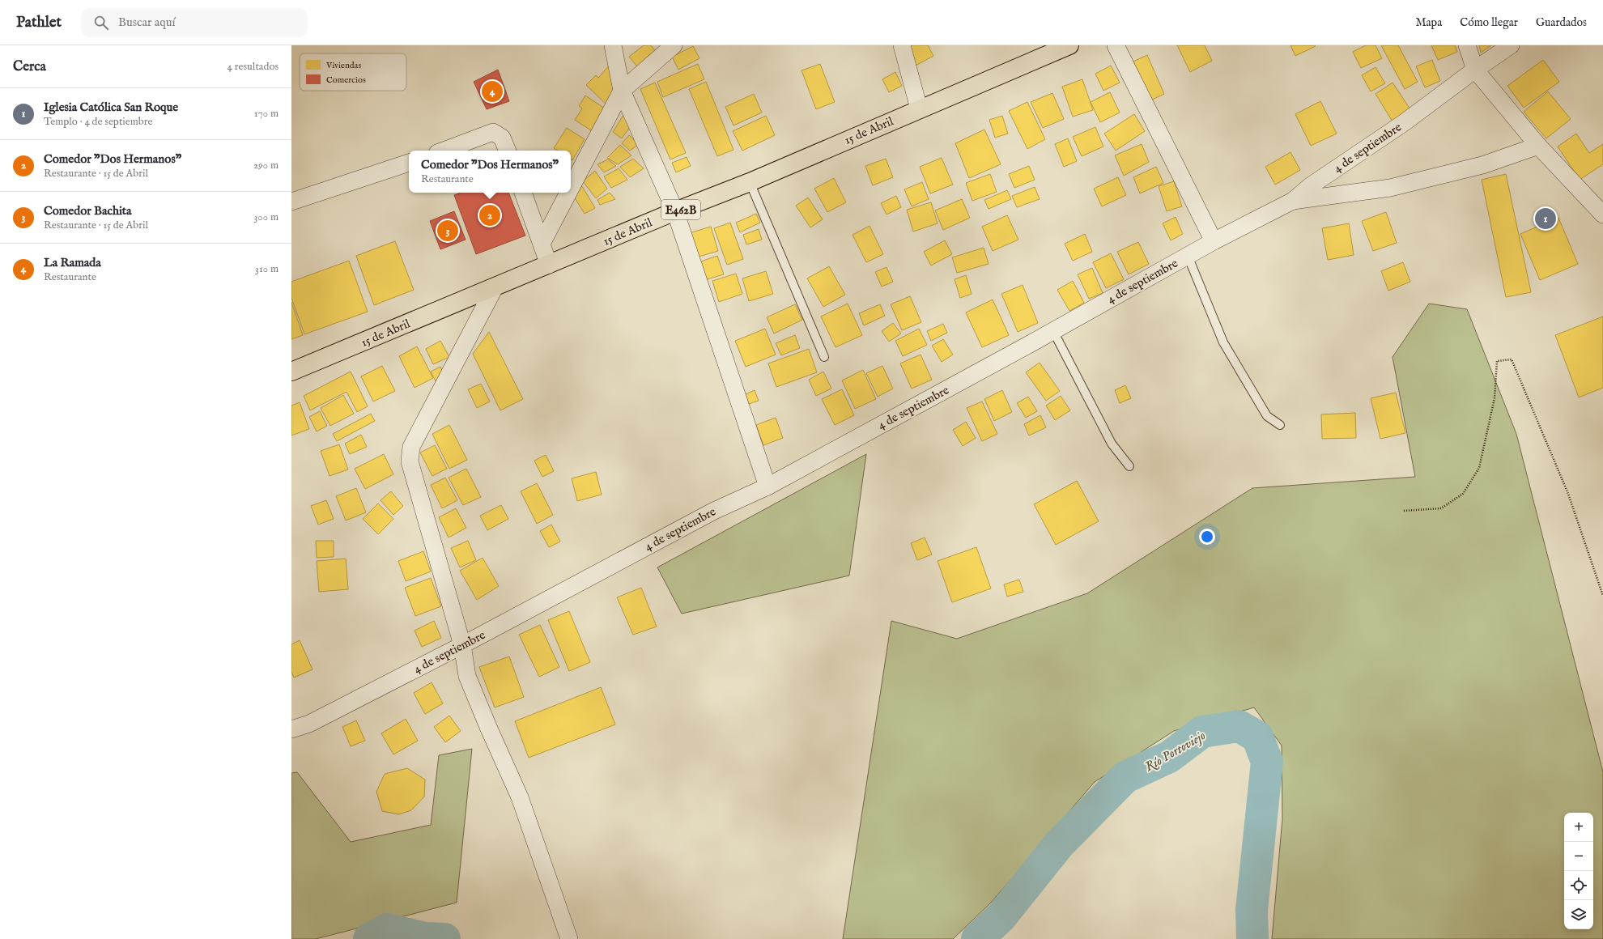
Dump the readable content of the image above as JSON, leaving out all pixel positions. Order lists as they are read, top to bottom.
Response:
{
  "streets": {
    "main road": ["15 de Abril", "E462B"],
    "street": ["4 de septiembre"]
  },
  "water": ["Río Portoviejo"],
  "legend": ["Viviendas", "Comercios"],
  "page": {
    "header": "Pathlet",
    "search": "Buscar aquí",
    "nav": ["Mapa", "Cómo llegar", "Guardados"],
    "heading": ["Cerca", "4 resultados"],
    "pins": [
      "4",
      "2",
      "1",
      "3"
    ],
    "list": [
      {
        "mark": "1",
        "name": "Iglesia Católica San Roque",
        "note": "Templo · 4 de septiembre",
        "value": "170 m"
      },
      {
        "mark": "2",
        "name": "Comedor \"Dos Hermanos\"",
        "note": "Restaurante · 15 de Abril",
        "value": "290 m"
      },
      {
        "mark": "3",
        "name": "Comedor Bachita",
        "note": "Restaurante · 15 de Abril",
        "value": "300 m"
      },
      {
        "mark": "4",
        "name": "La Ramada",
        "note": "Restaurante",
        "value": "310 m"
      }
    ],
    "popup": ["Comedor \"Dos Hermanos\"", "Restaurante"],
    "map_buttons": ["+", "−"]
  }
}
